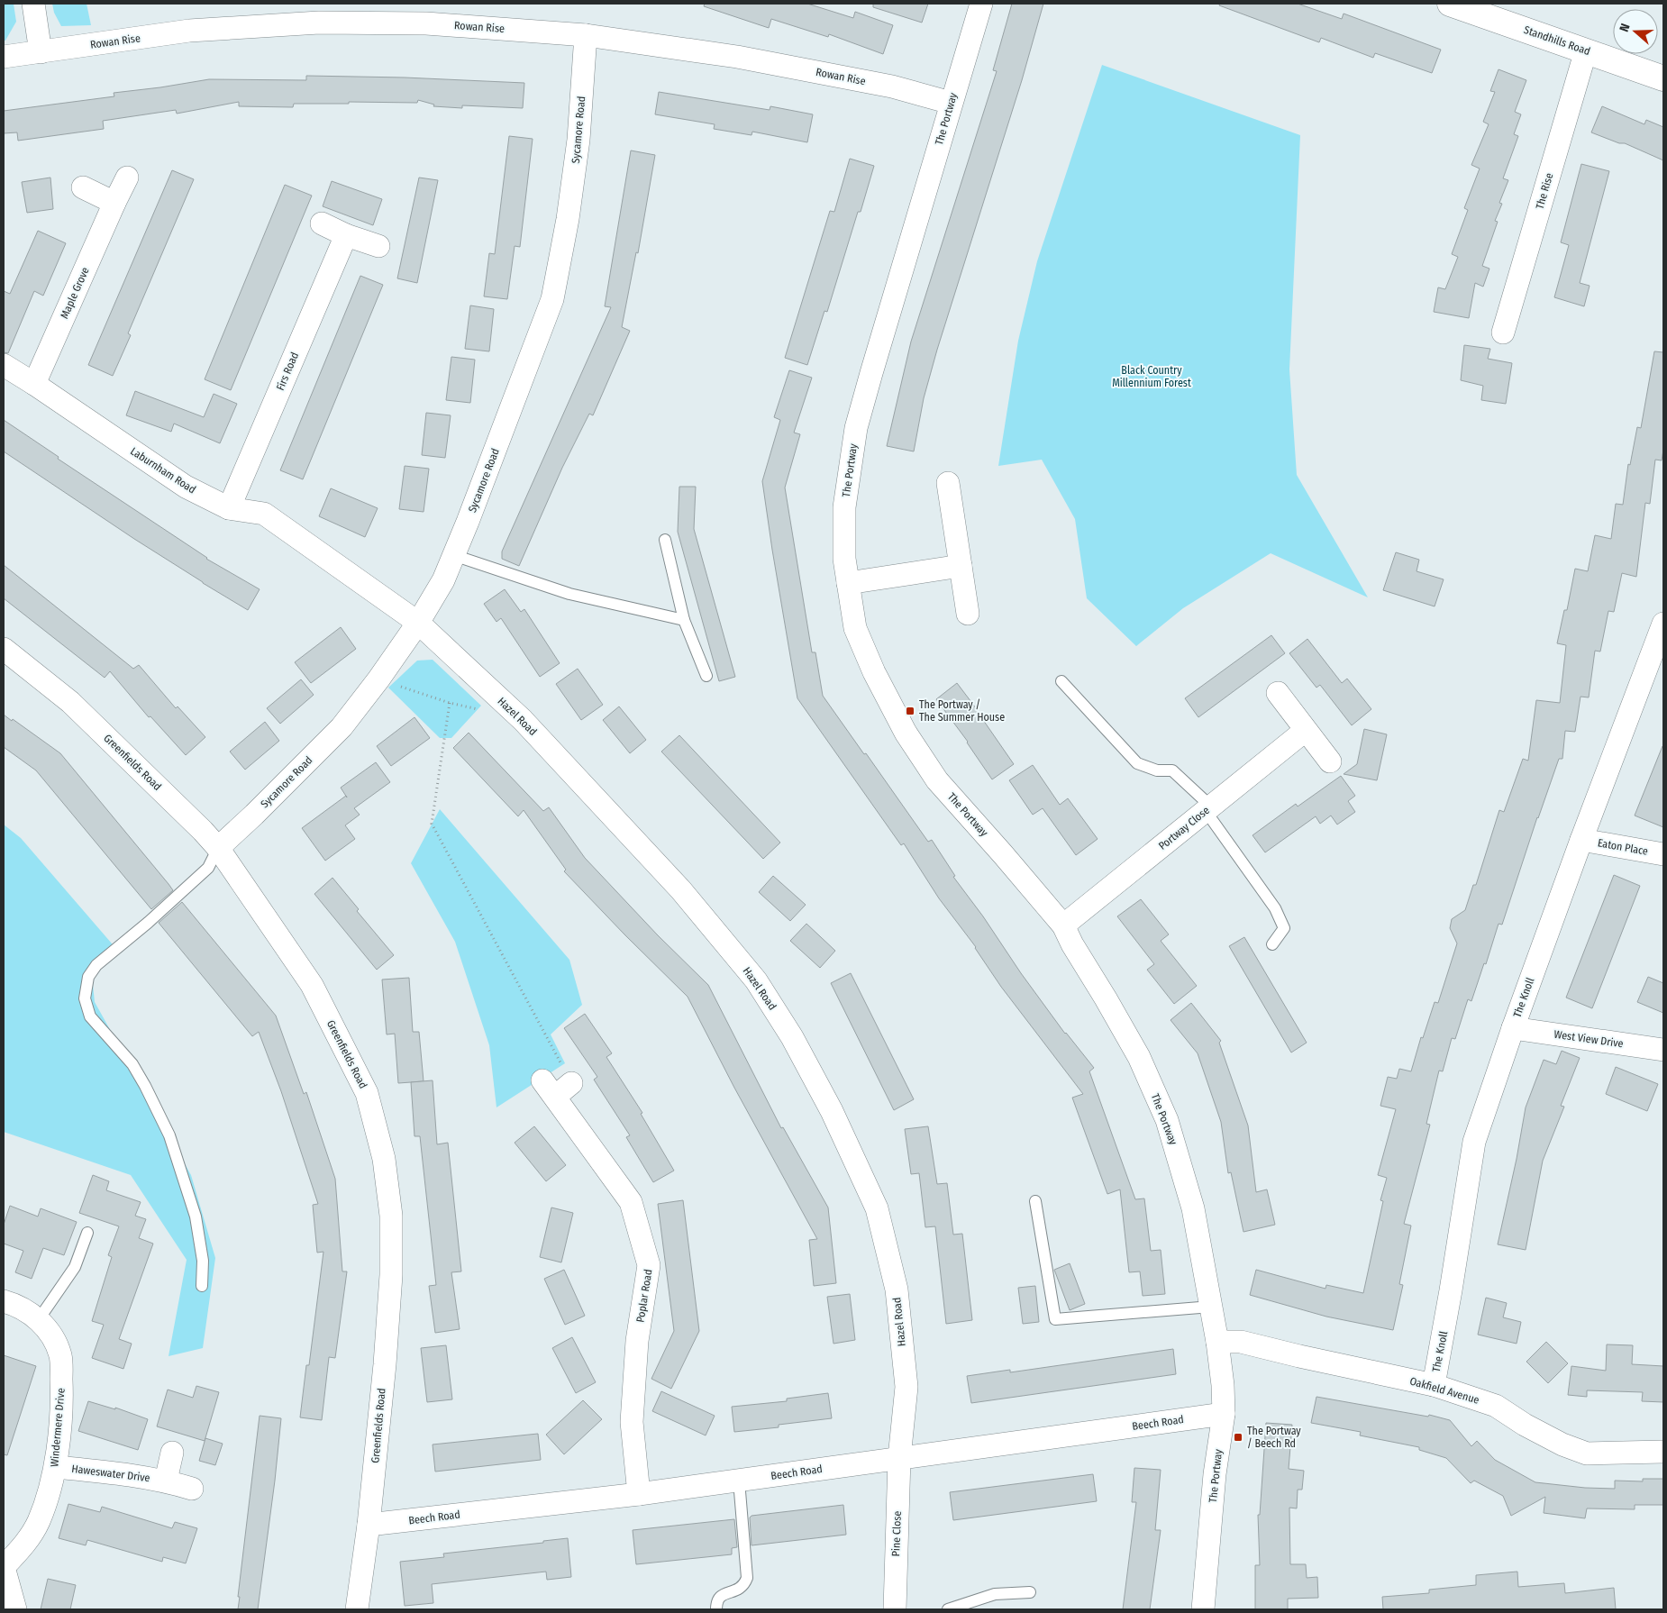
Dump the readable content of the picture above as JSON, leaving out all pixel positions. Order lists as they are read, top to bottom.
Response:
{
  "streets": {
    "street": [
      "Rowan Rise",
      "Standhills Road",
      "The Portway",
      "Sycamore Road",
      "The Rise",
      "Maple Grove",
      "Firs Road",
      "Laburnham Road",
      "Hazel Road",
      "Greenfields Road",
      "Portway Close",
      "Eaton Place",
      "The Knoll",
      "West View Drive",
      "Poplar Road",
      "Oakfield Avenue",
      "Beech Road",
      "Windermere Drive",
      "Haweswater Drive",
      "Pine Close"
    ]
  },
  "crossings": [
    ["Rowan Rise", "The Portway"],
    ["Rowan Rise", "Sycamore Road"],
    ["Standhills Road", "The Rise"],
    ["The Portway", "Portway Close"],
    ["The Portway", "Oakfield Avenue"],
    ["The Portway", "Beech Road"],
    ["Sycamore Road", "Laburnham Road"],
    ["Sycamore Road", "Hazel Road"],
    ["Sycamore Road", "Greenfields Road"],
    ["Maple Grove", "Laburnham Road"],
    ["Firs Road", "Laburnham Road"],
    ["Laburnham Road", "Hazel Road"],
    ["Hazel Road", "Beech Road"],
    ["Hazel Road", "Pine Close"],
    ["Greenfields Road", "Beech Road"],
    ["Eaton Place", "The Knoll"],
    ["The Knoll", "West View Drive"],
    ["The Knoll", "Oakfield Avenue"],
    ["Poplar Road", "Beech Road"],
    ["Beech Road", "Pine Close"],
    ["Windermere Drive", "Haweswater Drive"]
  ],
  "parks": ["Black Country Millennium Forest"],
  "places": {
    "transit": ["The Portway / The Summer House", "The Portway / Beech Rd"]
  },
  "north": "left"
}
